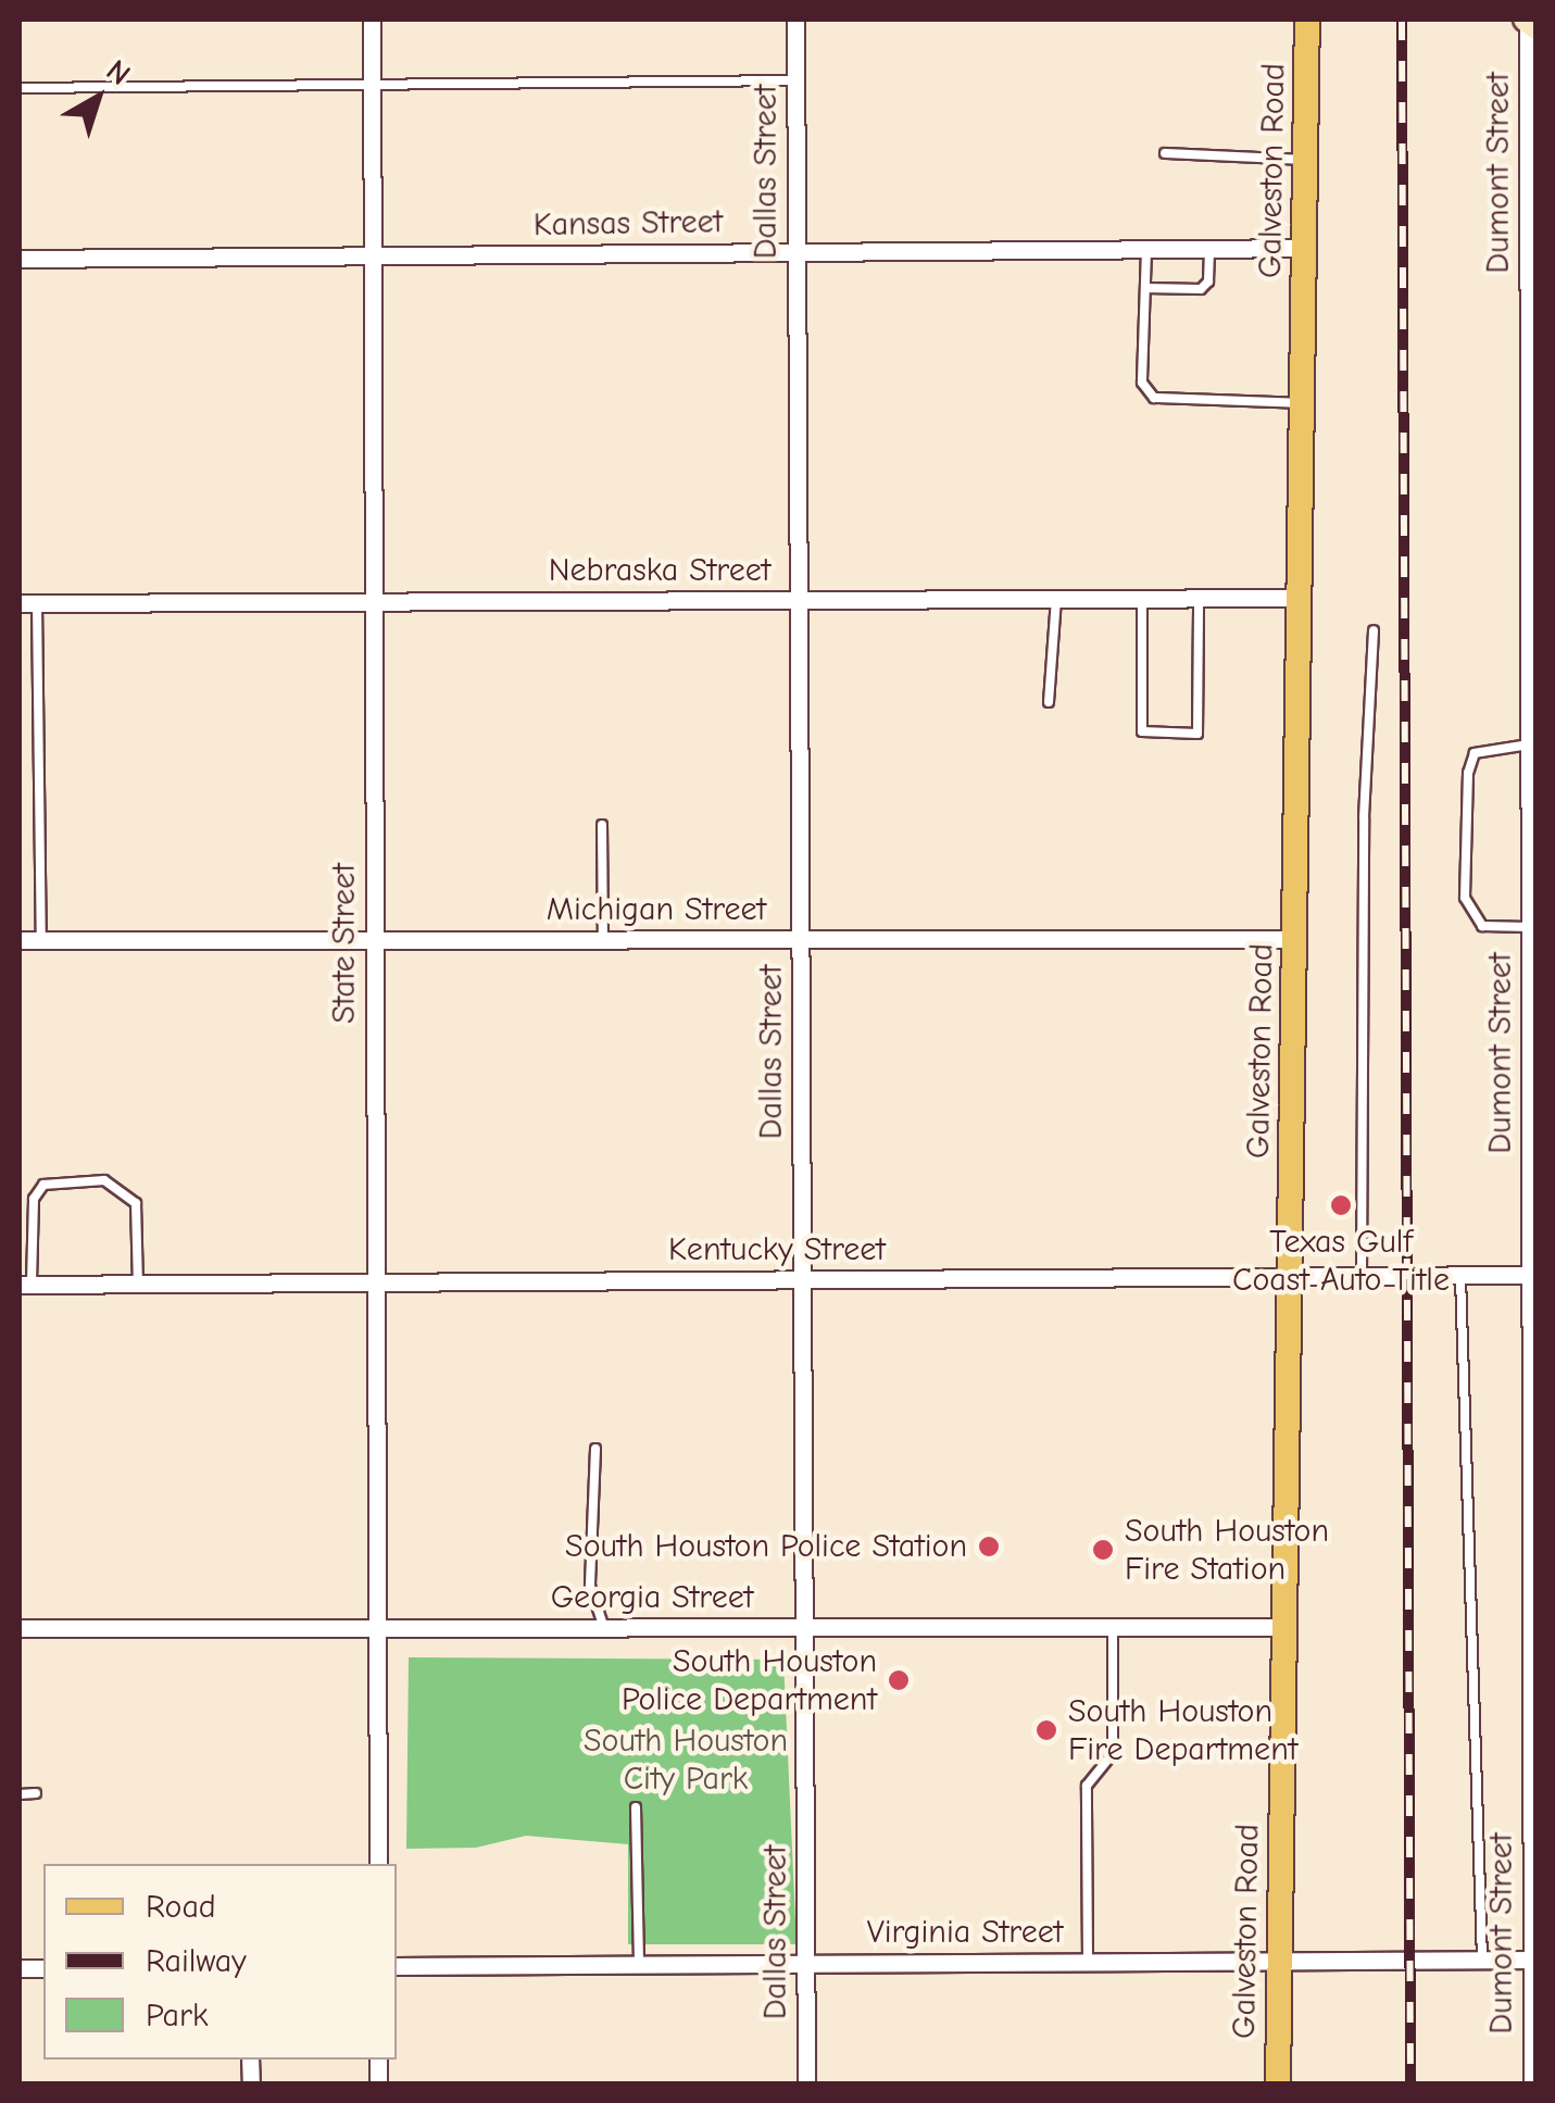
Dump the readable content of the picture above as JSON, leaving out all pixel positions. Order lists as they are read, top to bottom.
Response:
{
  "streets": {
    "main road": ["Galveston Road"],
    "street": [
      "Dallas Street",
      "Dumont Street",
      "Kansas Street",
      "Nebraska Street",
      "Michigan Street",
      "State Street",
      "Kentucky Street",
      "Georgia Street",
      "Virginia Street"
    ]
  },
  "crossings": [
    ["Galveston Road", "Kansas Street"],
    ["Galveston Road", "Nebraska Street"],
    ["Galveston Road", "Michigan Street"],
    ["Galveston Road", "Kentucky Street"],
    ["Galveston Road", "Georgia Street"],
    ["Galveston Road", "Virginia Street"],
    ["Dallas Street", "Kansas Street"],
    ["Dallas Street", "Nebraska Street"],
    ["Dallas Street", "Michigan Street"],
    ["Dallas Street", "Kentucky Street"],
    ["Dallas Street", "Georgia Street"],
    ["Dallas Street", "Virginia Street"],
    ["Dumont Street", "Kentucky Street"],
    ["Dumont Street", "Virginia Street"],
    ["Kansas Street", "State Street"],
    ["Nebraska Street", "State Street"],
    ["Michigan Street", "State Street"],
    ["State Street", "Kentucky Street"],
    ["State Street", "Georgia Street"]
  ],
  "parks": ["South Houston City Park"],
  "places": [
    "Texas Gulf Coast Auto Title",
    "South Houston Police Station",
    "South Houston Fire Station",
    "South Houston Police Department",
    "South Houston Fire Department"
  ],
  "legend": ["Road", "Railway", "Park"],
  "north": "top right"
}
